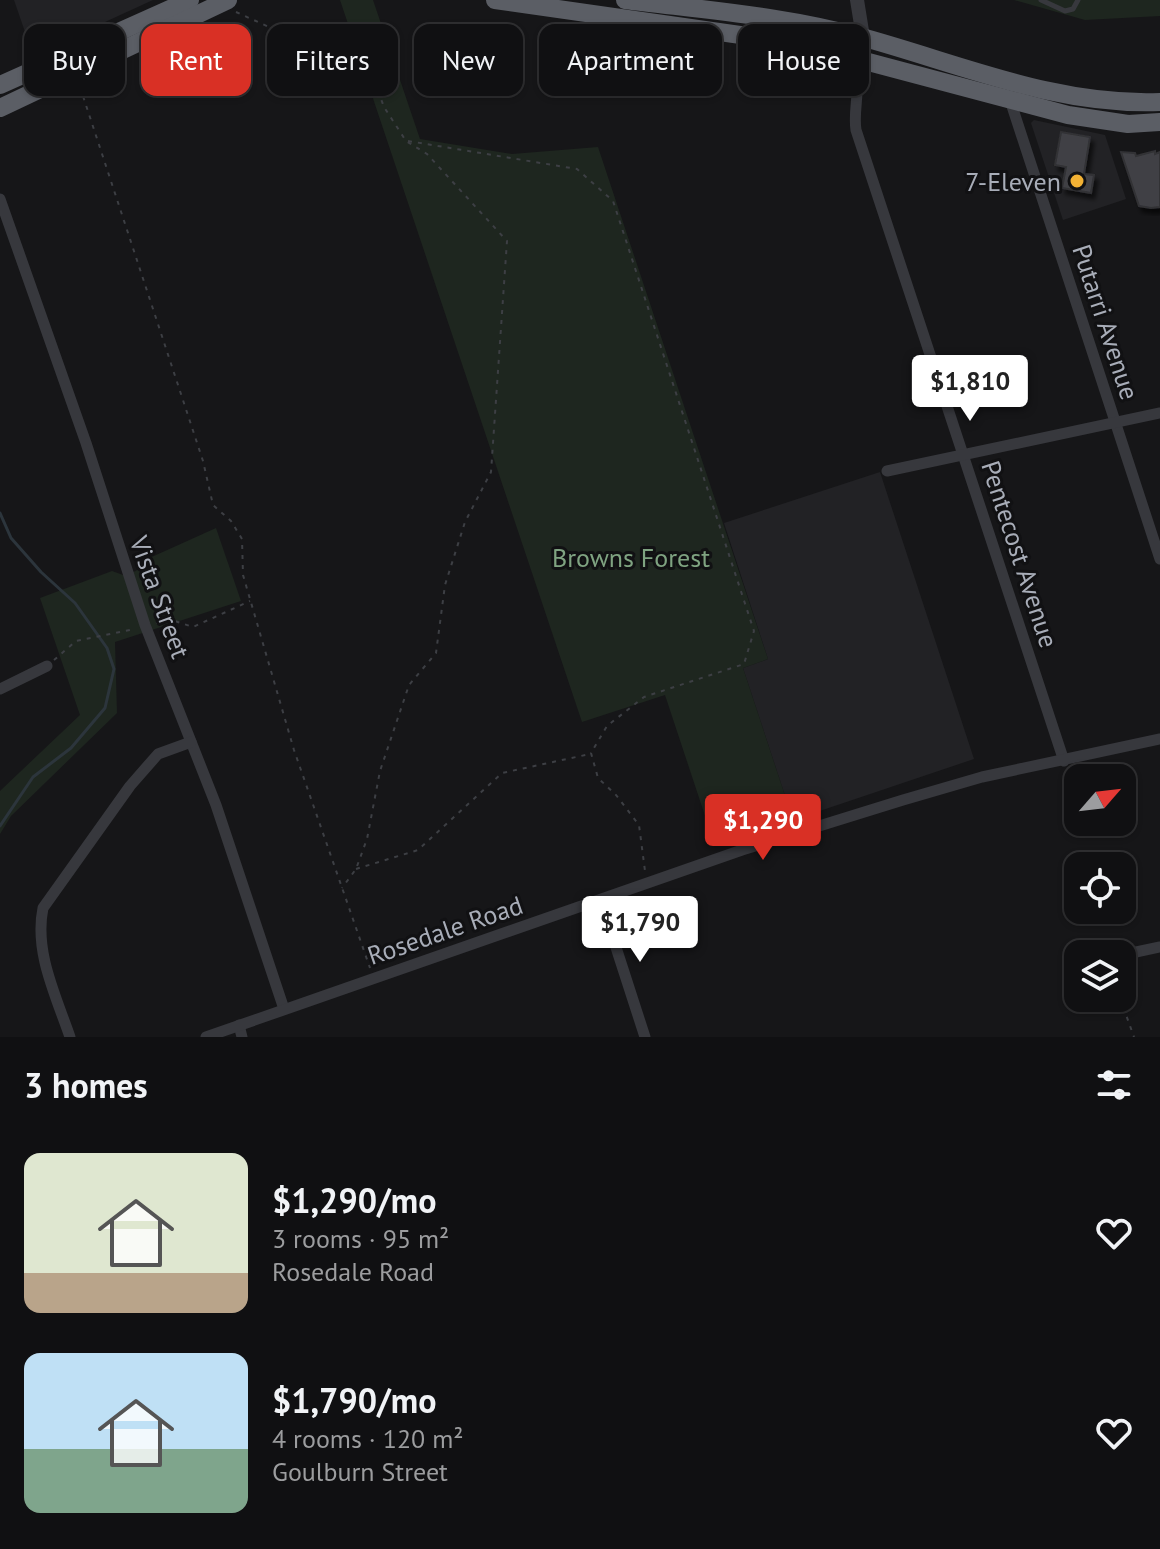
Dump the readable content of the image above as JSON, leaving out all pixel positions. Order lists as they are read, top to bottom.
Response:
{
  "streets": {
    "street": [
      "Putarri Avenue",
      "Pentecost Avenue",
      "Vista Street",
      "Rosedale Road"
    ]
  },
  "crossings": [
    ["Pentecost Avenue", "Rosedale Road"],
    ["Vista Street", "Rosedale Road"]
  ],
  "parks": ["Browns Forest"],
  "places": ["7-Eleven"],
  "north": "top right",
  "page": {
    "chip": [
      "Buy",
      "Rent",
      "Filters",
      "New",
      "Apartment",
      "House"
    ],
    "price": ["$1,810", "$1,290", "$1,790"],
    "heading": "3 homes",
    "list": [
      {
        "name": "$1,290/mo",
        "note": "3 rooms · 95 m² · Rosedale Road"
      },
      {
        "name": "$1,790/mo",
        "note": "4 rooms · 120 m² · Goulburn Street"
      }
    ]
  }
}
